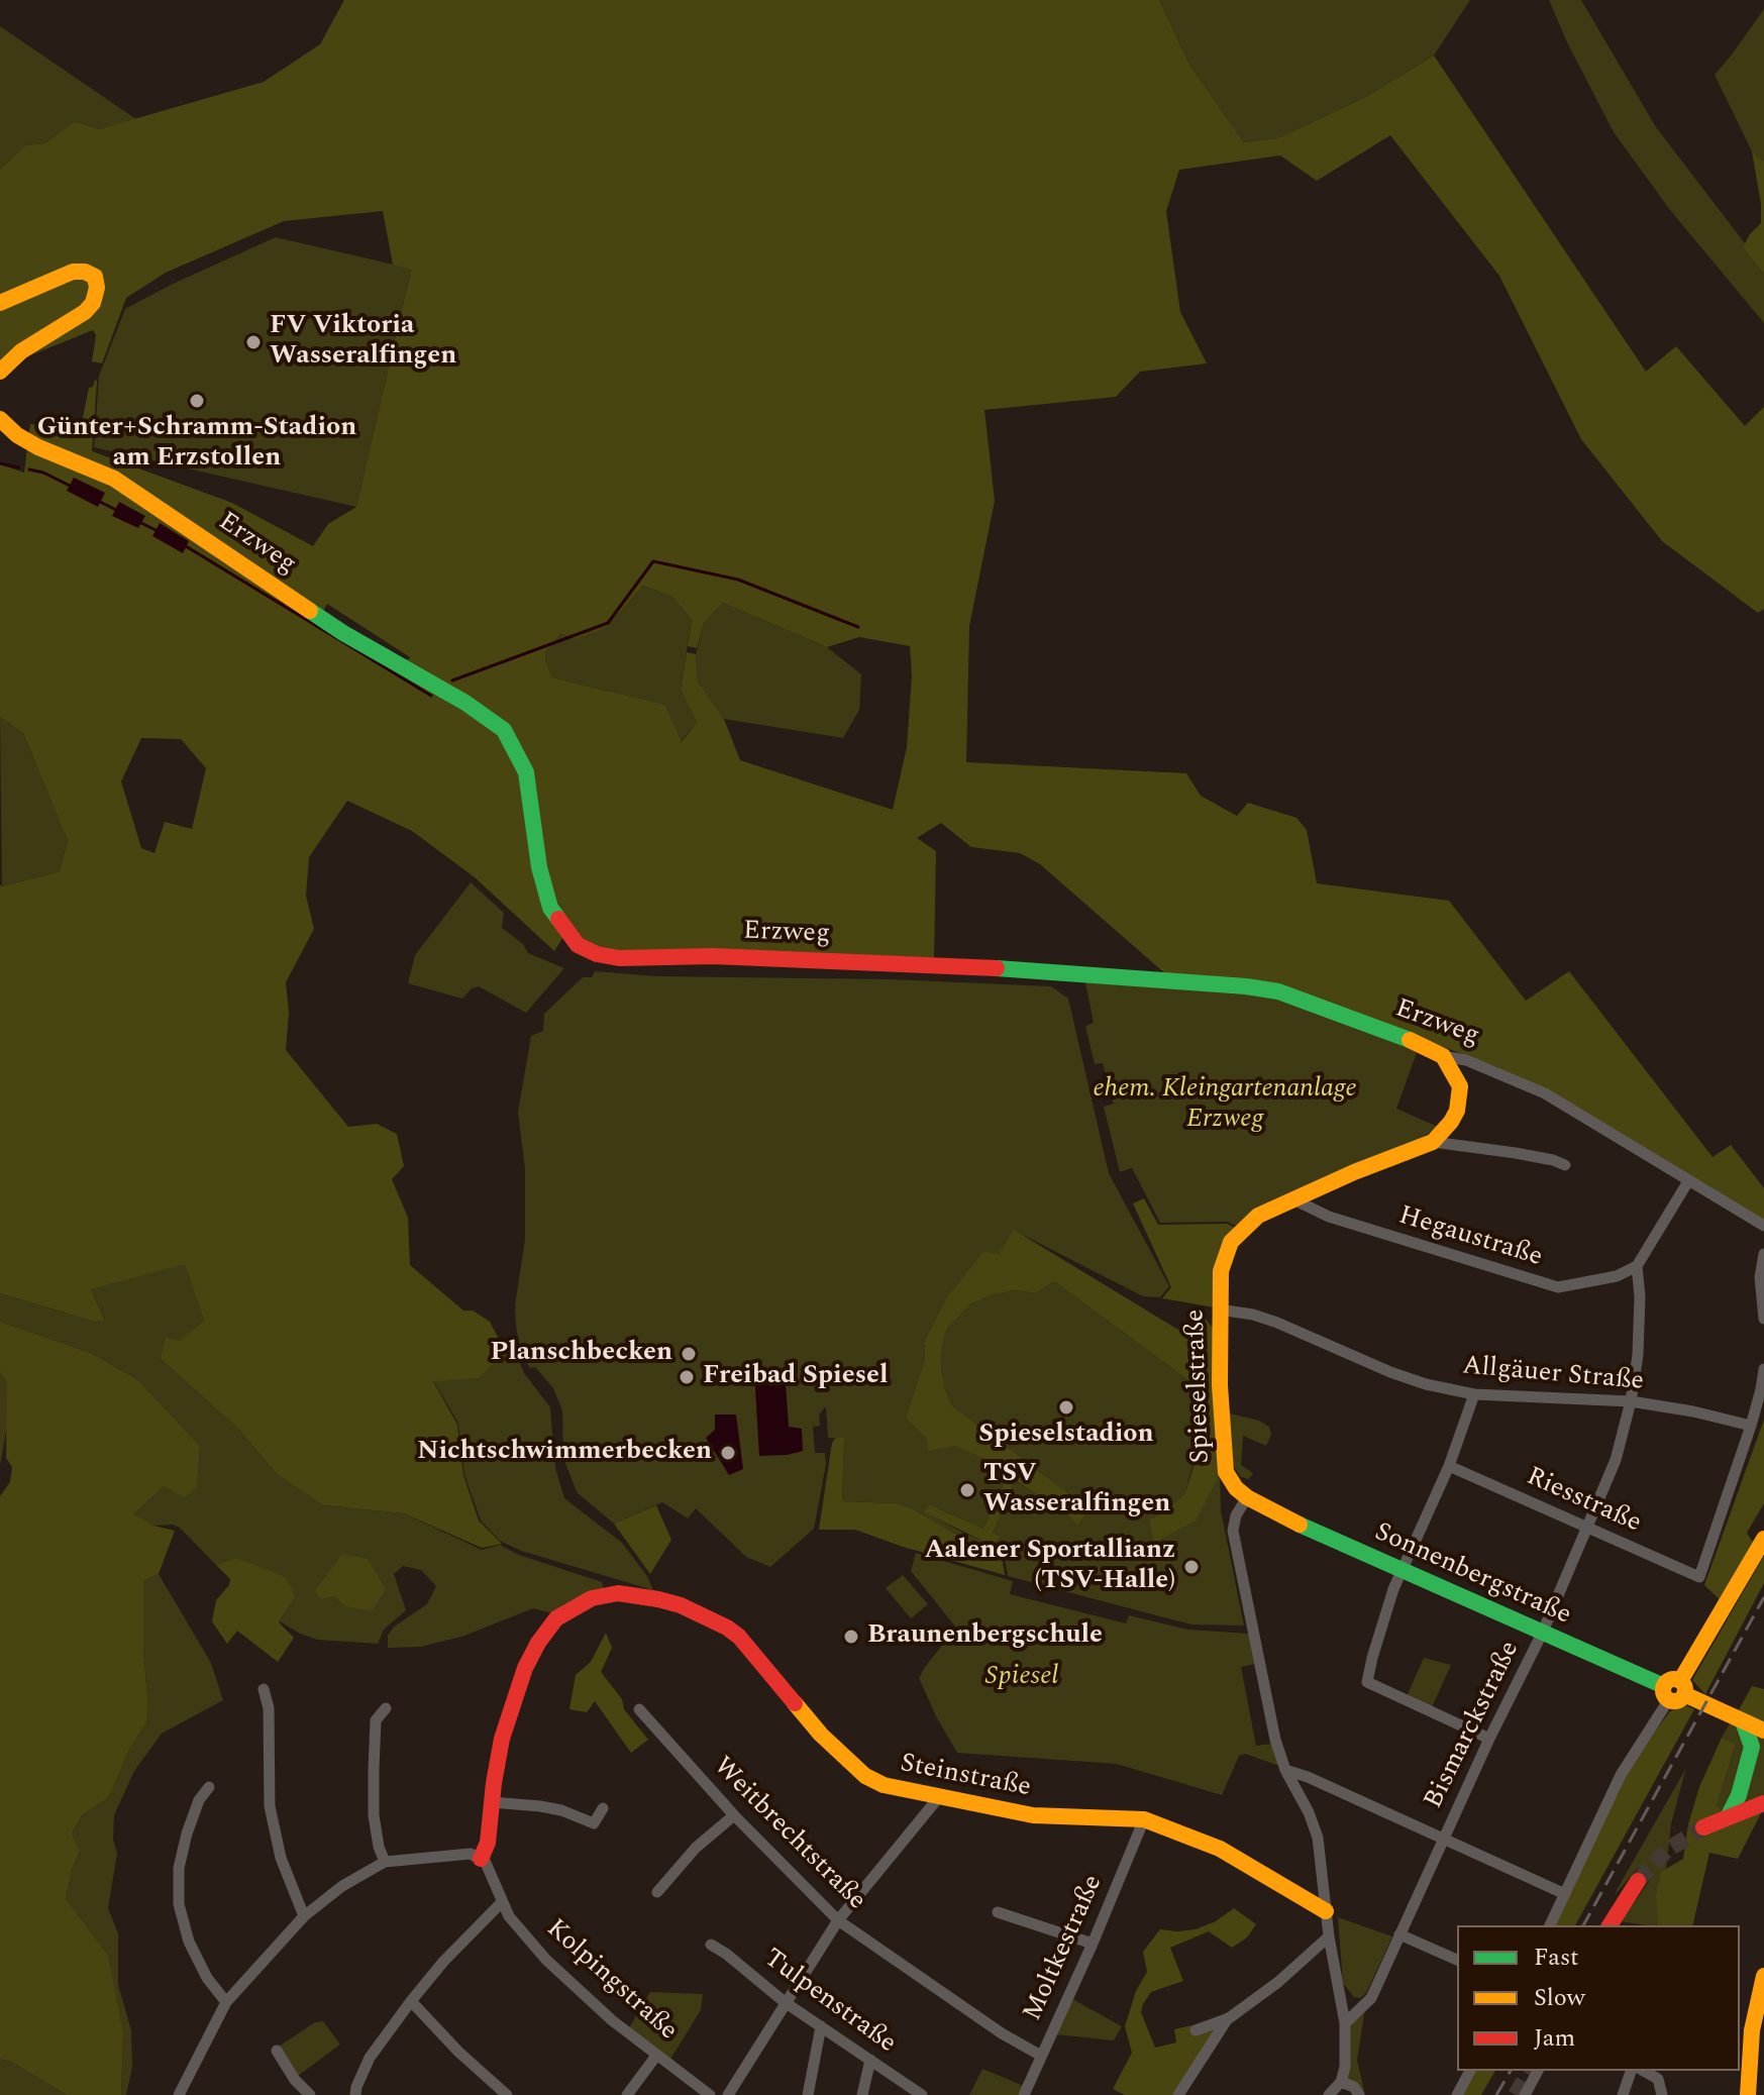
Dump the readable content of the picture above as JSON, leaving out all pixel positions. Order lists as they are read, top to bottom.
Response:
{
  "streets": {
    "street": [
      "Erzweg",
      "Hegaustraße",
      "Allgäuer Straße",
      "Spieselstraße",
      "Riesstraße",
      "Sonnenbergstraße",
      "Bismarckstraße",
      "Steinstraße",
      "Weitbrechtstraße",
      "Moltkestraße",
      "Kolpingstraße",
      "Tulpenstraße"
    ]
  },
  "crossings": [
    ["Hegaustraße", "Spieselstraße"],
    ["Hegaustraße", "Bismarckstraße"],
    ["Allgäuer Straße", "Spieselstraße"],
    ["Allgäuer Straße", "Riesstraße"],
    ["Allgäuer Straße", "Bismarckstraße"],
    ["Spieselstraße", "Sonnenbergstraße"],
    ["Riesstraße", "Bismarckstraße"],
    ["Sonnenbergstraße", "Bismarckstraße"],
    ["Steinstraße", "Moltkestraße"],
    ["Weitbrechtstraße", "Moltkestraße"]
  ],
  "parks": ["ehem. Kleingartenanlage Erzweg", "Spiesel"],
  "places": [
    "FV Viktoria Wasseralfingen",
    "Günter+Schramm-Stadion am Erzstollen",
    "Planschbecken",
    "Freibad Spiesel",
    "Spieselstadion",
    "Nichtschwimmerbecken",
    "TSV Wasseralfingen",
    "Aalener Sportallianz (TSV-Halle)",
    "Braunenbergschule"
  ],
  "legend": ["Fast", "Slow", "Jam"]
}
